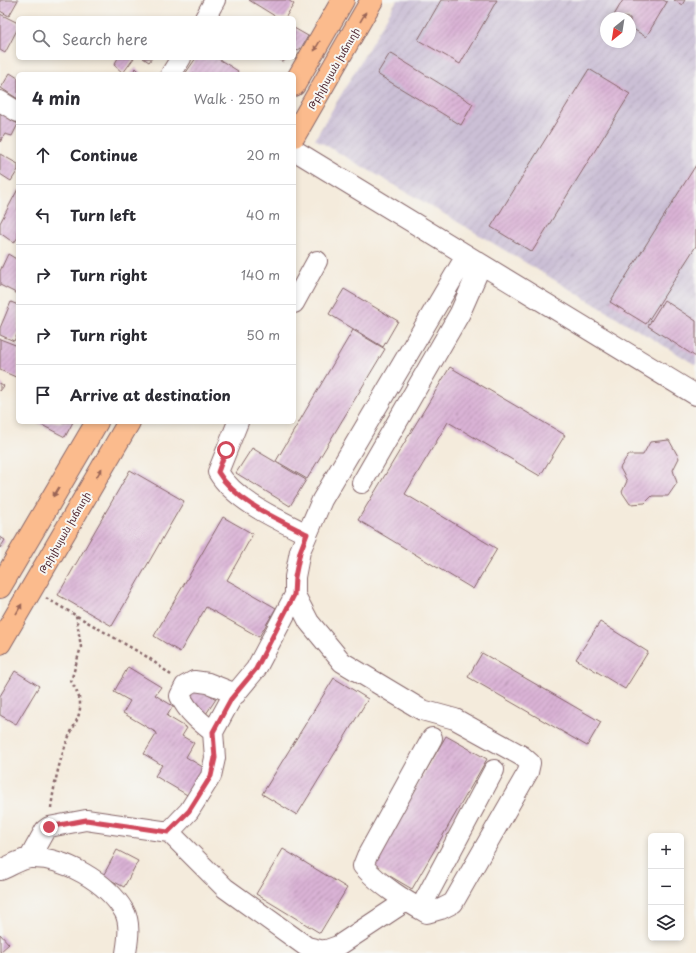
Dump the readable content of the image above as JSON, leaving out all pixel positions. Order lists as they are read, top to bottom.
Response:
{
  "streets": {
    "main road": ["Թբիլիսյան խճուղի"]
  },
  "north": "bottom left",
  "page": {
    "search": "Search here",
    "heading": ["4 min", "Walk · 250 m"],
    "list": [
      ["Continue", "20 m"],
      ["Turn left", "40 m"],
      ["Turn right", "140 m"],
      ["Turn right", "50 m"],
      "Arrive at destination"
    ],
    "map_buttons": ["+", "−"]
  }
}
